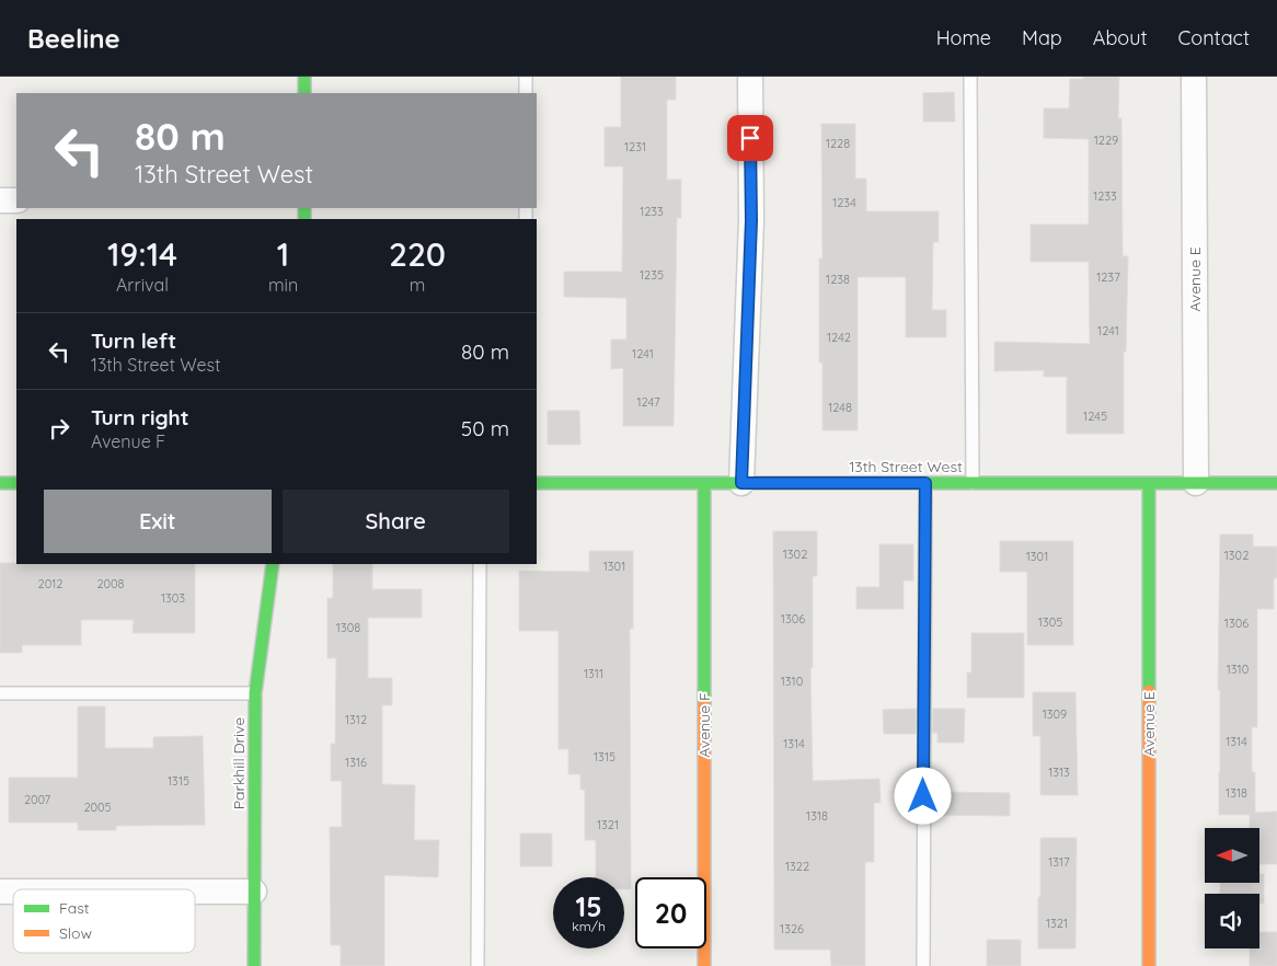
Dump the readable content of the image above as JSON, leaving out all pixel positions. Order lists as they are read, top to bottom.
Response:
{
  "streets": {
    "street": [
      "Avenue E",
      "13th Street West",
      "Avenue F",
      "Parkhill Drive"
    ]
  },
  "crossings": [
    ["Avenue E", "13th Street West"],
    ["13th Street West", "Avenue F"]
  ],
  "house_numbers": [
    "1229",
    "1228",
    "1231",
    "1233",
    "1234",
    "1233",
    "1235",
    "1237",
    "1238",
    "1241",
    "1242",
    "1241",
    "1247",
    "1248",
    "1245",
    "1302",
    "1302",
    "1301",
    "1301",
    "2012",
    "2008",
    "1303",
    "1306",
    "1305",
    "1306",
    "1308",
    "1310",
    "1311",
    "1310",
    "1309",
    "1312",
    "1314",
    "1314",
    "1315",
    "1316",
    "1313",
    "1315",
    "1318",
    "2007",
    "2005",
    "1318",
    "1321",
    "1317",
    "1322",
    "1321",
    "1326"
  ],
  "legend": ["Fast", "Slow"],
  "north": "left",
  "page": {
    "header": "Beeline",
    "nav": [
      "Home",
      "Map",
      "About",
      "Contact"
    ],
    "turn": ["80 m", "13th Street West"],
    "eta": [
      "19:14",
      "Arrival",
      "1",
      "min",
      "220",
      "m"
    ],
    "list": [
      {
        "name": "Turn left",
        "note": "13th Street West",
        "value": "80 m"
      },
      {
        "name": "Turn right",
        "note": "Avenue F",
        "value": "50 m"
      }
    ],
    "buttons": ["Exit", "Share"],
    "speed": "15 km/h",
    "limit": "20"
  }
}
